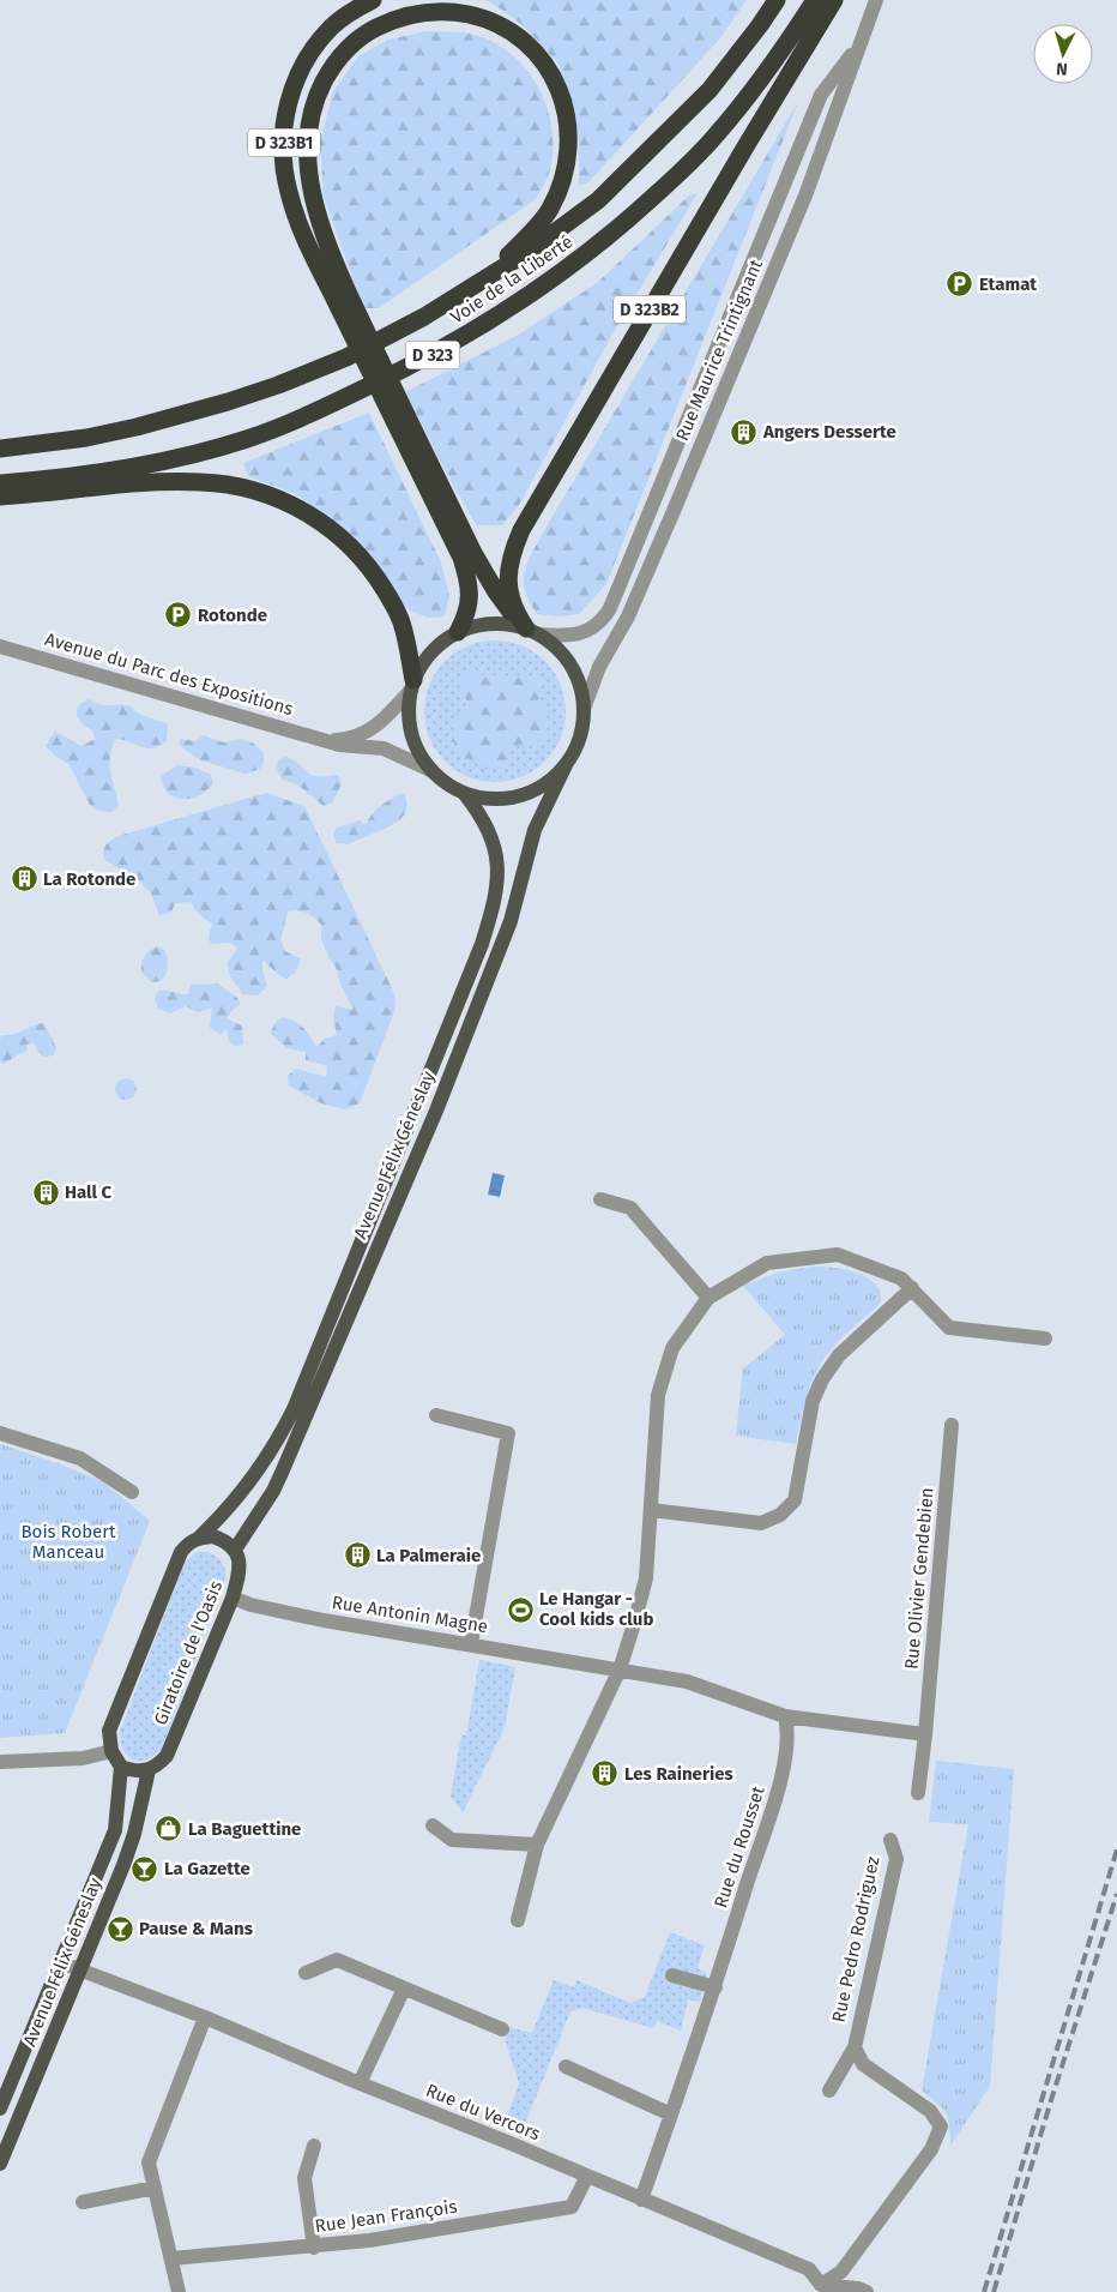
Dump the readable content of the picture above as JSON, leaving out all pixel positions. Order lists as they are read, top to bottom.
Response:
{
  "streets": {
    "highway": [
      "D 323B1",
      "Voie de la Liberté",
      "D 323B2",
      "D 323"
    ],
    "main road": ["Avenue Félix Géneslay", "Giratoire de l'Oasis"],
    "street": [
      "Rue Maurice Trintignant",
      "Avenue du Parc des Expositions",
      "Rue Olivier Gendebien",
      "Rue Antonin Magne",
      "Rue du Rousset",
      "Rue Pedro Rodriguez",
      "Rue du Vercors",
      "Rue Jean François"
    ]
  },
  "crossings": [
    ["D 323B2", "Rue Maurice Trintignant"],
    ["D 323B2", "Avenue du Parc des Expositions"],
    ["D 323B2", "Avenue Félix Géneslay"],
    ["Rue Maurice Trintignant", "Avenue du Parc des Expositions"],
    ["Rue Maurice Trintignant", "Avenue Félix Géneslay"],
    ["Avenue du Parc des Expositions", "Avenue Félix Géneslay"],
    ["Avenue Félix Géneslay", "Giratoire de l'Oasis"],
    ["Avenue Félix Géneslay", "Rue du Vercors"],
    ["Rue Antonin Magne", "Giratoire de l'Oasis"],
    ["Rue du Rousset", "Rue du Vercors"],
    ["Rue Pedro Rodriguez", "Rue du Vercors"],
    ["Rue du Vercors", "Rue Jean François"]
  ],
  "parks": ["Bois Robert Manceau"],
  "places": {
    "parking": ["Etamat", "Rotonde"],
    "building": [
      "Angers Desserte",
      "La Rotonde",
      "Hall C",
      "La Palmeraie",
      "Les Raineries"
    ],
    "sports": ["Le Hangar - Cool kids club"],
    "shop": ["La Baguettine"],
    "bar": ["La Gazette", "Pause & Mans"]
  },
  "north": "bottom"
}
